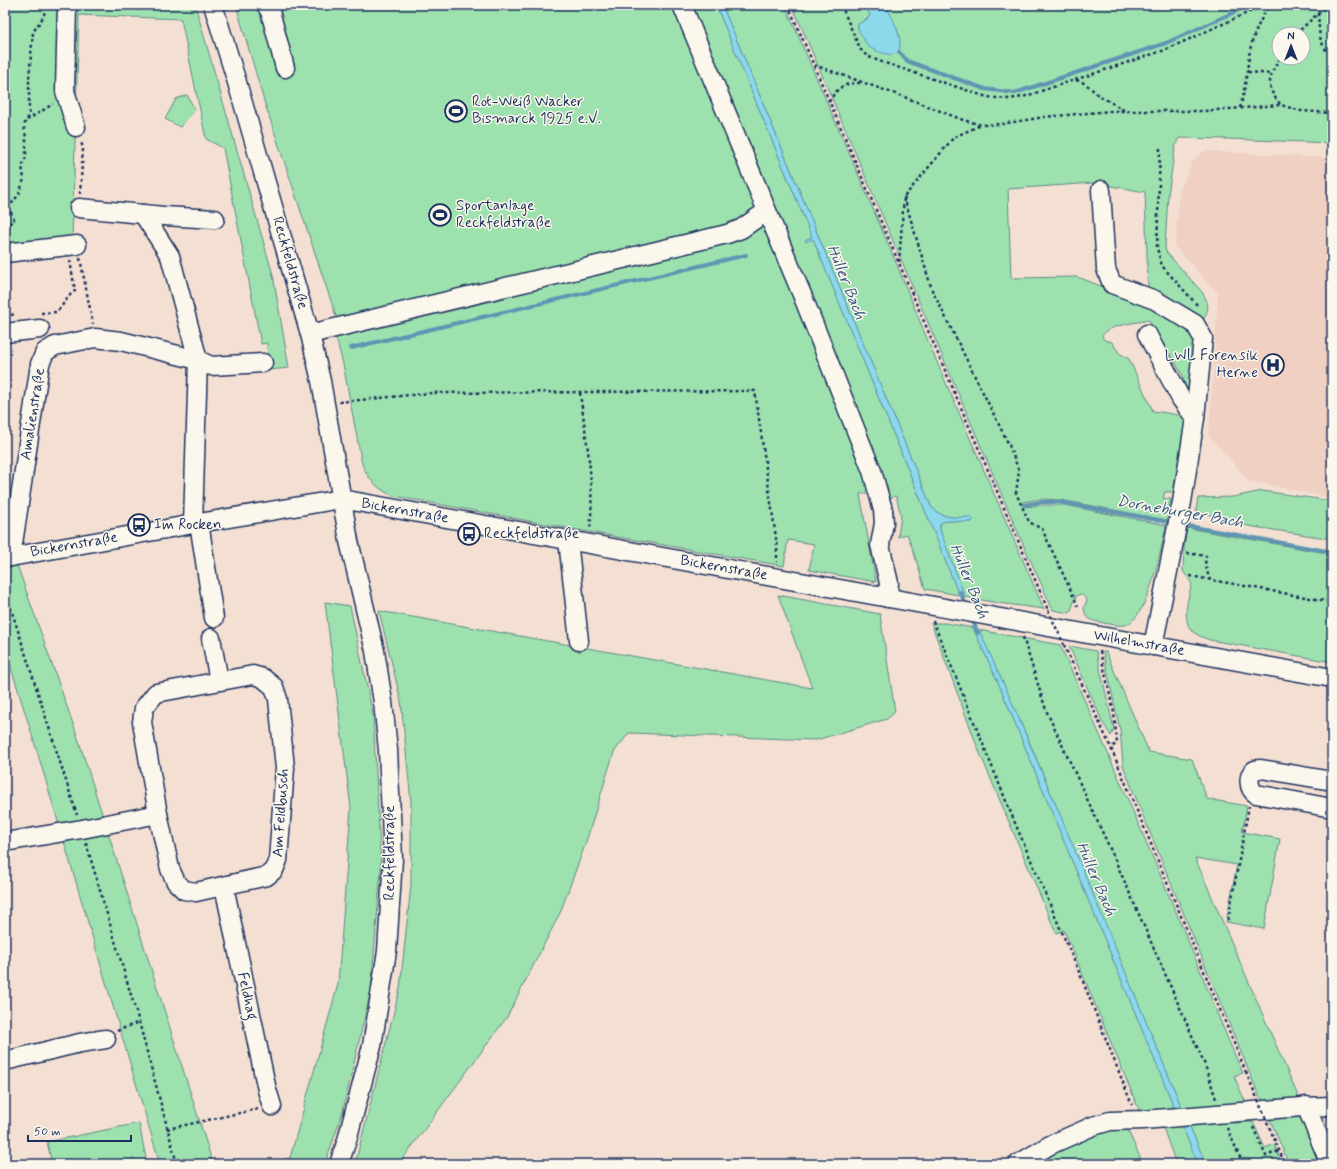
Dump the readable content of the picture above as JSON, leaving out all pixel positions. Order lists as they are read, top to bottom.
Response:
{
  "streets": {
    "street": [
      "Reckfeldstraße",
      "Amalienstraße",
      "Bickernstraße",
      "Wilhelmstraße",
      "Am Feldbusch",
      "Feldhag"
    ]
  },
  "crossings": [
    ["Reckfeldstraße", "Bickernstraße"],
    ["Amalienstraße", "Bickernstraße"],
    ["Bickernstraße", "Wilhelmstraße"],
    ["Am Feldbusch", "Feldhag"]
  ],
  "water": ["Hüller Bach", "Dorneburger Bach"],
  "places": {
    "sports": ["Rot-Weiß Wacker Bismarck 1925 e.V.", "Sportanlage Reckfeldstraße"],
    "hospital": ["LWL Forensik Herne"],
    "bus stop": ["Im Rocken", "Reckfeldstraße"]
  },
  "scale_bar": "50 m",
  "north": "top"
}
